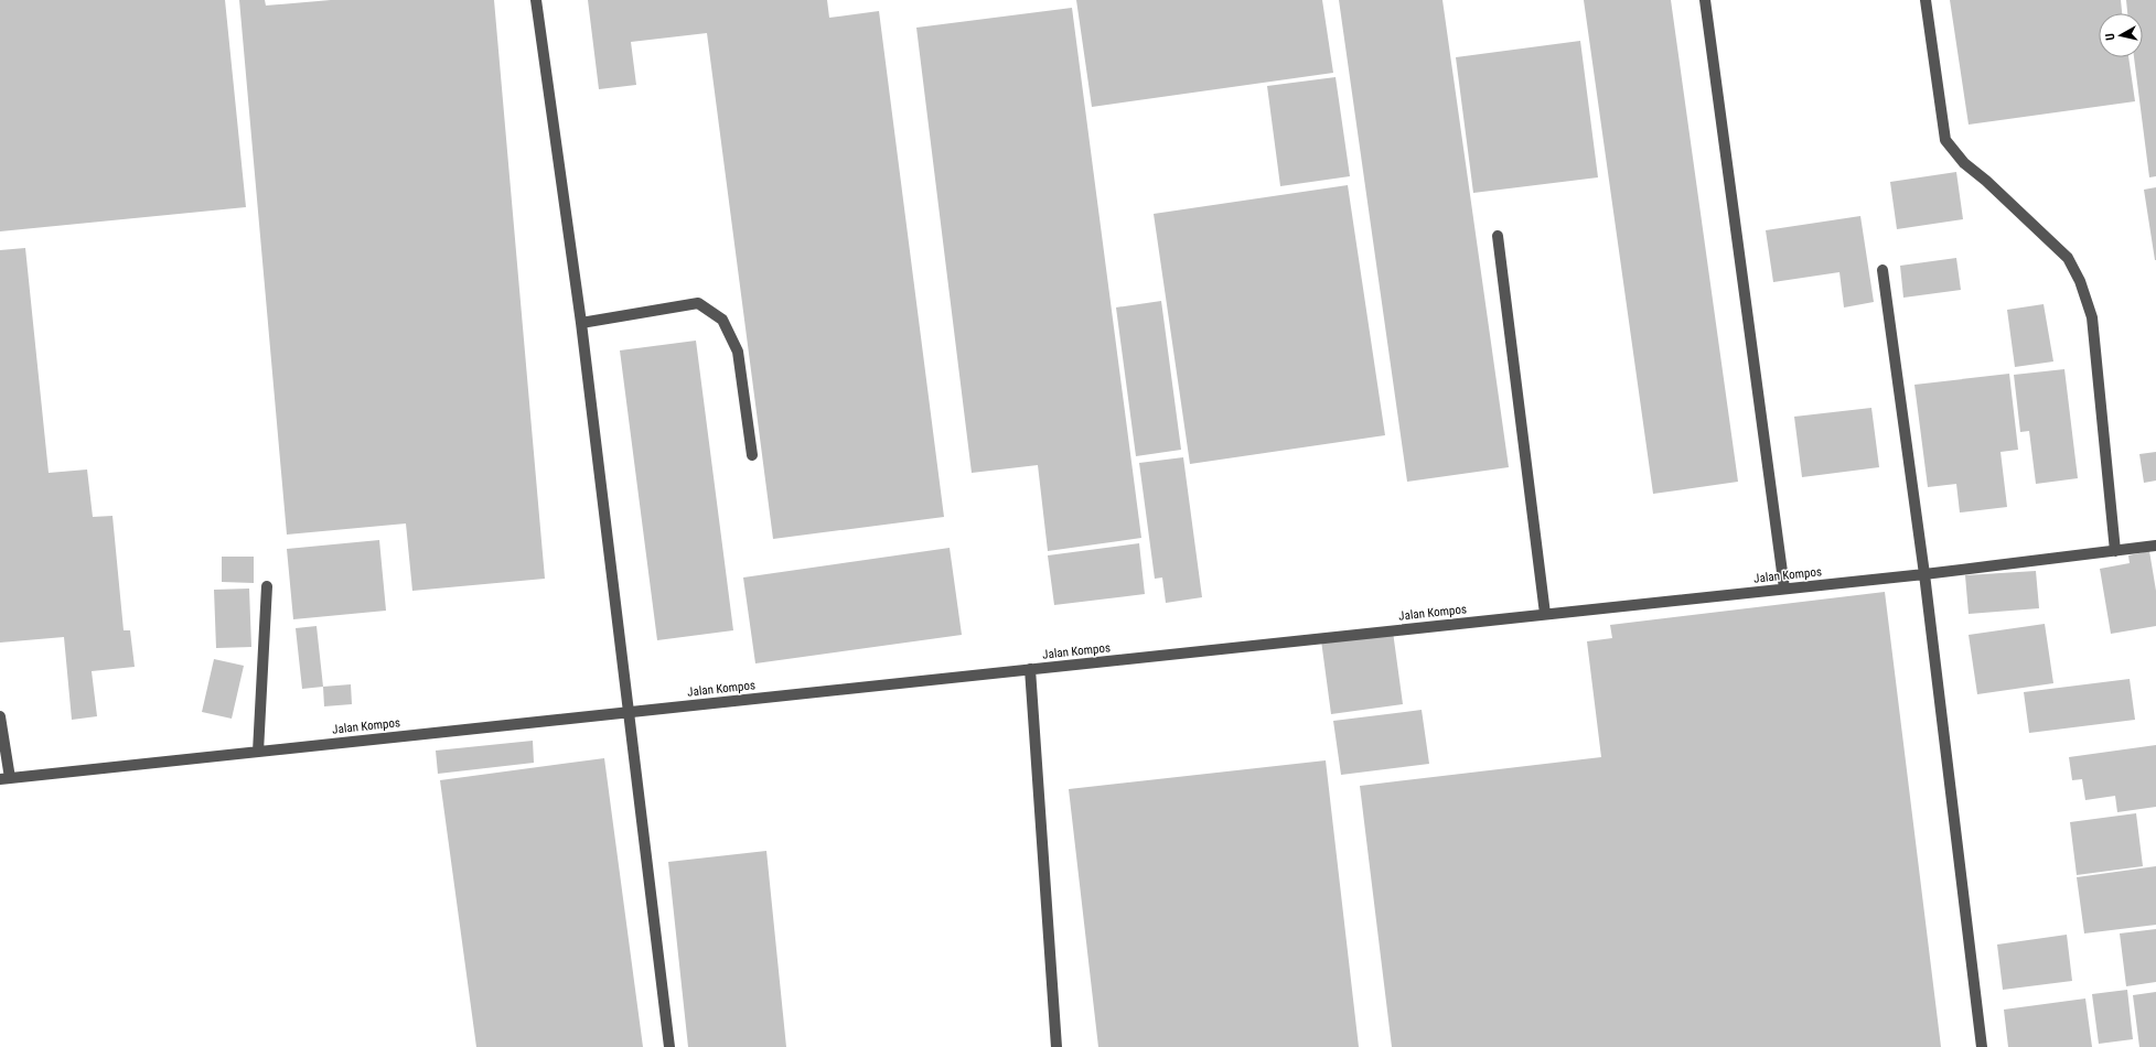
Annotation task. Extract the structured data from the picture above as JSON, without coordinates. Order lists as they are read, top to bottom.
{
  "streets": {
    "street": ["Jalan Kompos"]
  },
  "north": "left"
}
